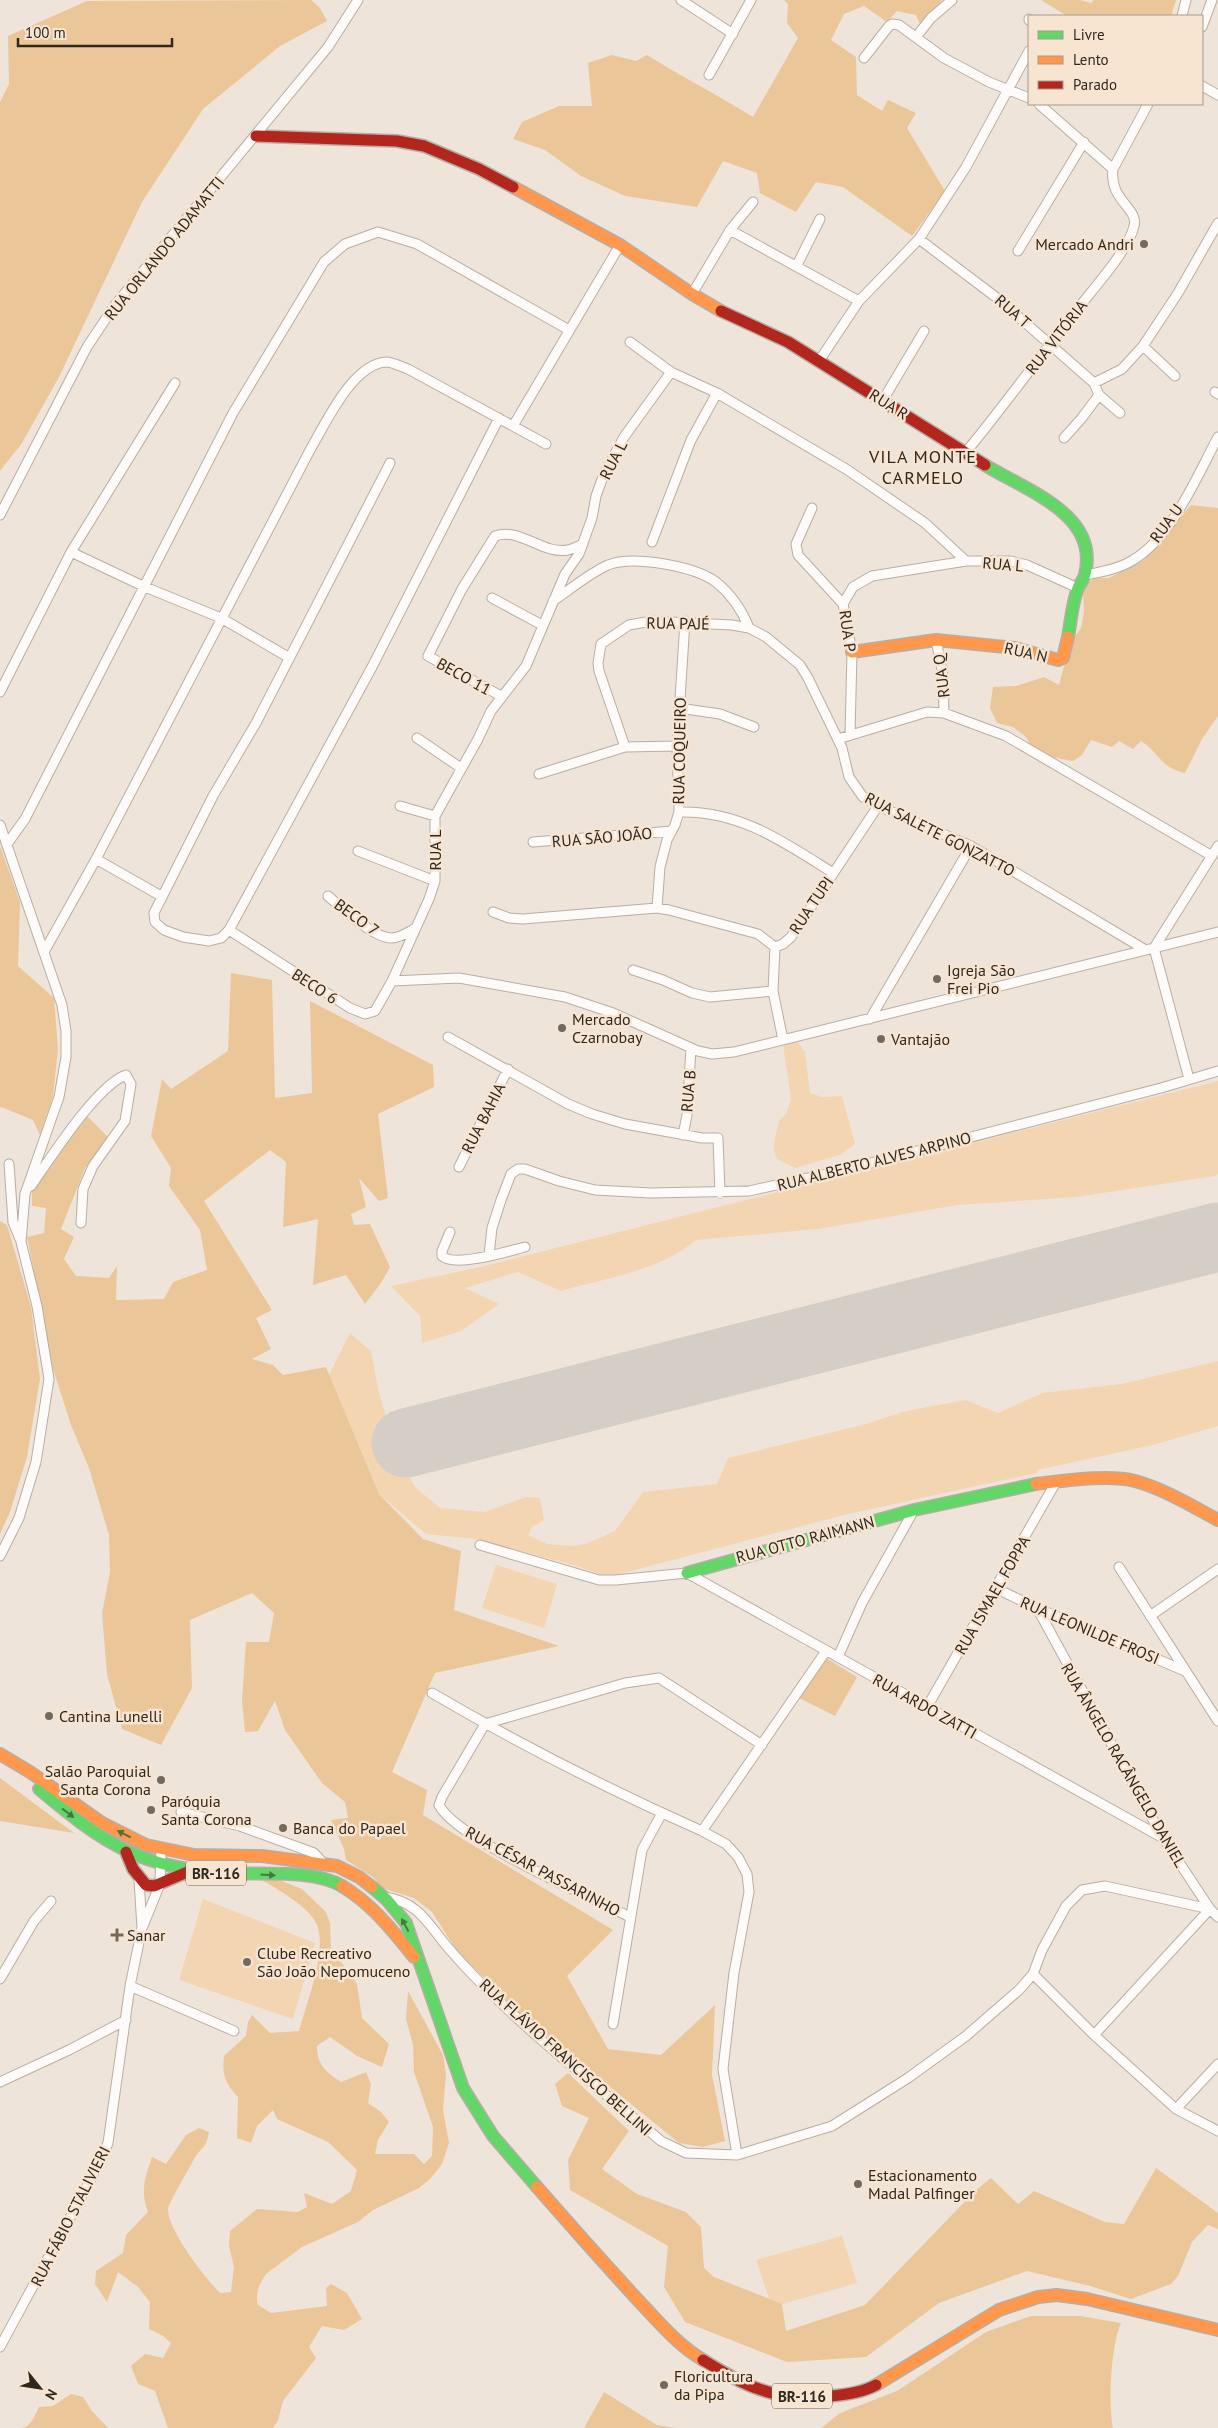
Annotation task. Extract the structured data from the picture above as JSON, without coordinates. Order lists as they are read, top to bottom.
{
  "streets": {
    "main road": [
      "RUA R",
      "RUA N",
      "RUA OTTO RAIMANN",
      "BR-116"
    ],
    "street": [
      "RUA ORLANDO ADAMATTI",
      "RUA T",
      "RUA VITÓRIA",
      "RUA L",
      "RUA U",
      "RUA PAJÉ",
      "RUA P",
      "BECO 11",
      "RUA Q",
      "RUA COQUEIRO",
      "RUA SALETE GONZATTO",
      "RUA SÃO JOÃO",
      "RUA TUPI",
      "BECO 7",
      "BECO 6",
      "RUA B",
      "RUA BAHIA",
      "RUA ALBERTO ALVES ARPINO",
      "RUA ISMAEL FOPPA",
      "RUA LEONILDE FROSI",
      "RUA ARDO ZATTI",
      "RUA ÂNGELO RACÂNGELO DANIEL",
      "RUA CÉSAR PASSARINHO",
      "RUA FLÁVIO FRANCISCO BELLINI",
      "RUA FÁBIO STALIVIERI"
    ]
  },
  "crossings": [
    ["RUA ORLANDO ADAMATTI", "RUA R"],
    ["RUA T", "RUA VITÓRIA"],
    ["RUA VITÓRIA", "RUA R"],
    ["RUA R", "RUA N"],
    ["RUA L", "RUA P"],
    ["RUA L", "RUA N"],
    ["RUA L", "BECO 11"],
    ["RUA L", "BECO 7"],
    ["RUA L", "BECO 6"],
    ["RUA U", "RUA N"],
    ["RUA PAJÉ", "RUA COQUEIRO"],
    ["RUA PAJÉ", "RUA SALETE GONZATTO"],
    ["RUA P", "RUA N"],
    ["RUA N", "RUA Q"],
    ["RUA COQUEIRO", "RUA SÃO JOÃO"],
    ["RUA SALETE GONZATTO", "RUA TUPI"],
    ["RUA OTTO RAIMANN", "RUA ISMAEL FOPPA"],
    ["RUA OTTO RAIMANN", "RUA ARDO ZATTI"],
    ["RUA ISMAEL FOPPA", "RUA LEONILDE FROSI"],
    ["RUA ISMAEL FOPPA", "RUA ARDO ZATTI"],
    ["RUA LEONILDE FROSI", "RUA ÂNGELO RACÂNGELO DANIEL"],
    ["RUA ARDO ZATTI", "RUA ÂNGELO RACÂNGELO DANIEL"],
    ["BR-116", "RUA FLÁVIO FRANCISCO BELLINI"],
    ["BR-116", "RUA FÁBIO STALIVIERI"]
  ],
  "districts": ["VILA MONTE CARMELO"],
  "places": {
    "other": [
      "Mercado Andri",
      "Igreja São Frei Pio",
      "Mercado Czarnobay",
      "Vantajão",
      "Cantina Lunelli",
      "Salão Paroquial Santa Corona",
      "Paróquia Santa Corona",
      "Banca do Papael",
      "Clube Recreativo São João Nepomuceno",
      "Estacionamento Madal Palfinger",
      "Floricultura da Pipa"
    ],
    "health": ["Sanar"]
  },
  "legend": ["Livre", "Lento", "Parado"],
  "scale_bar": "100 m",
  "north": "bottom right"
}
